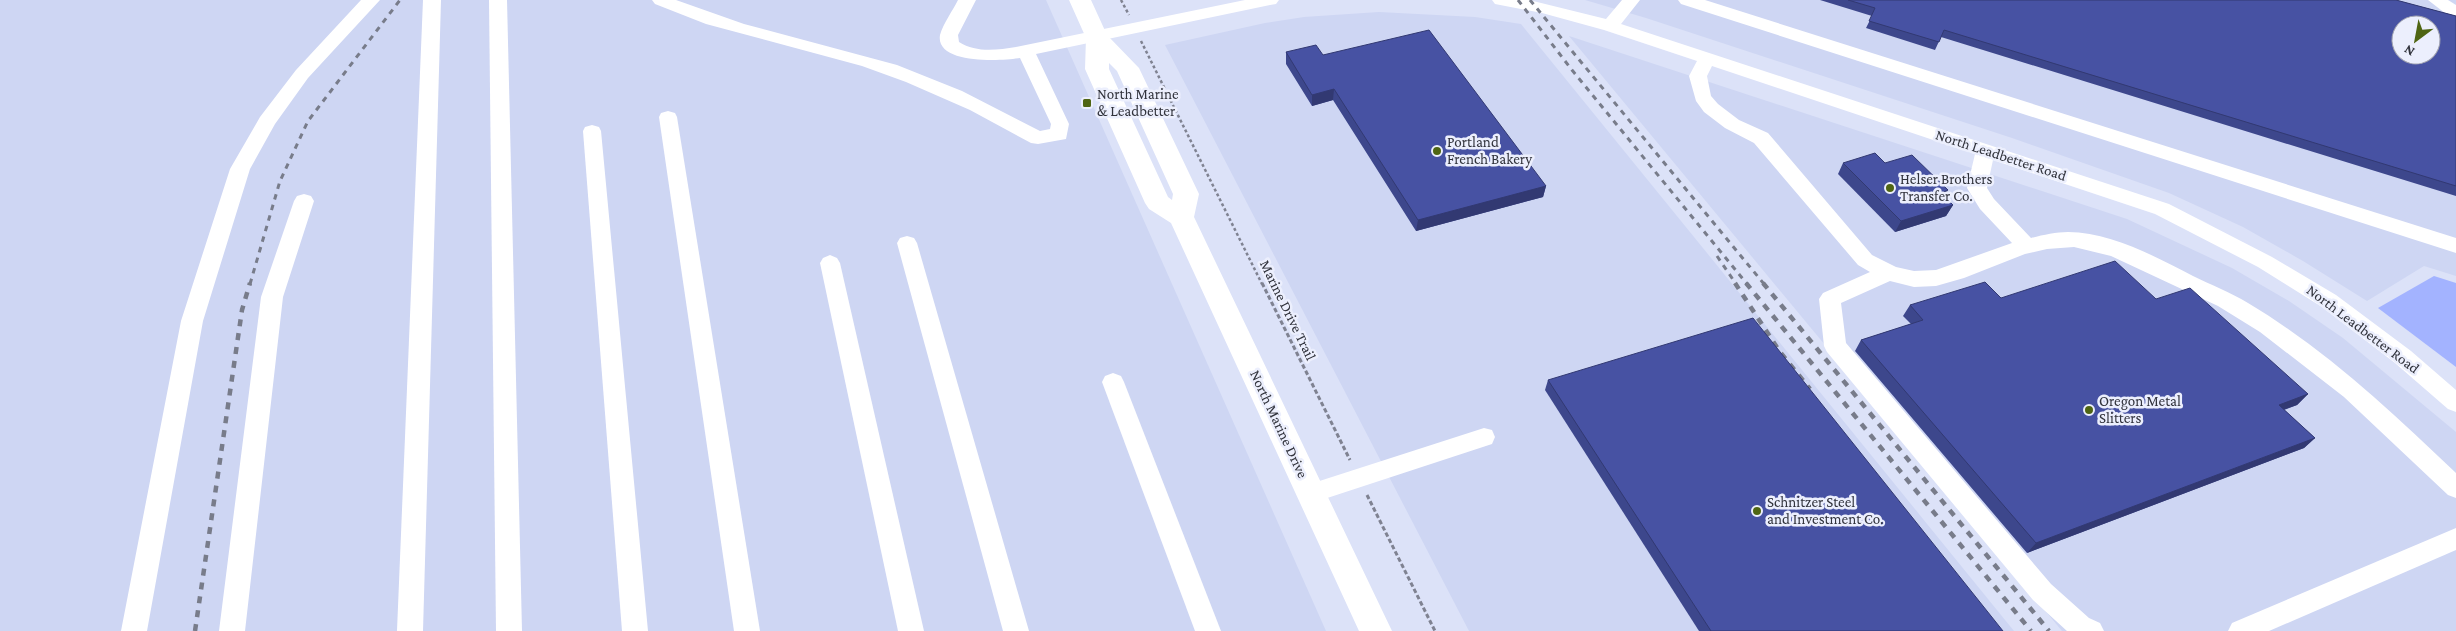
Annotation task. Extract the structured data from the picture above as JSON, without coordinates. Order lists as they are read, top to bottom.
{
  "streets": {
    "main road": ["North Marine Drive"],
    "street": ["North Leadbetter Road"],
    "path": ["Marine Drive Trail"]
  },
  "places": {
    "transit": ["North Marine & Leadbetter"],
    "other": [
      "Portland French Bakery",
      "Helser Brothers Transfer Co.",
      "Oregon Metal Slitters",
      "Schnitzer Steel and Investment Co."
    ]
  },
  "north": "bottom left"
}
